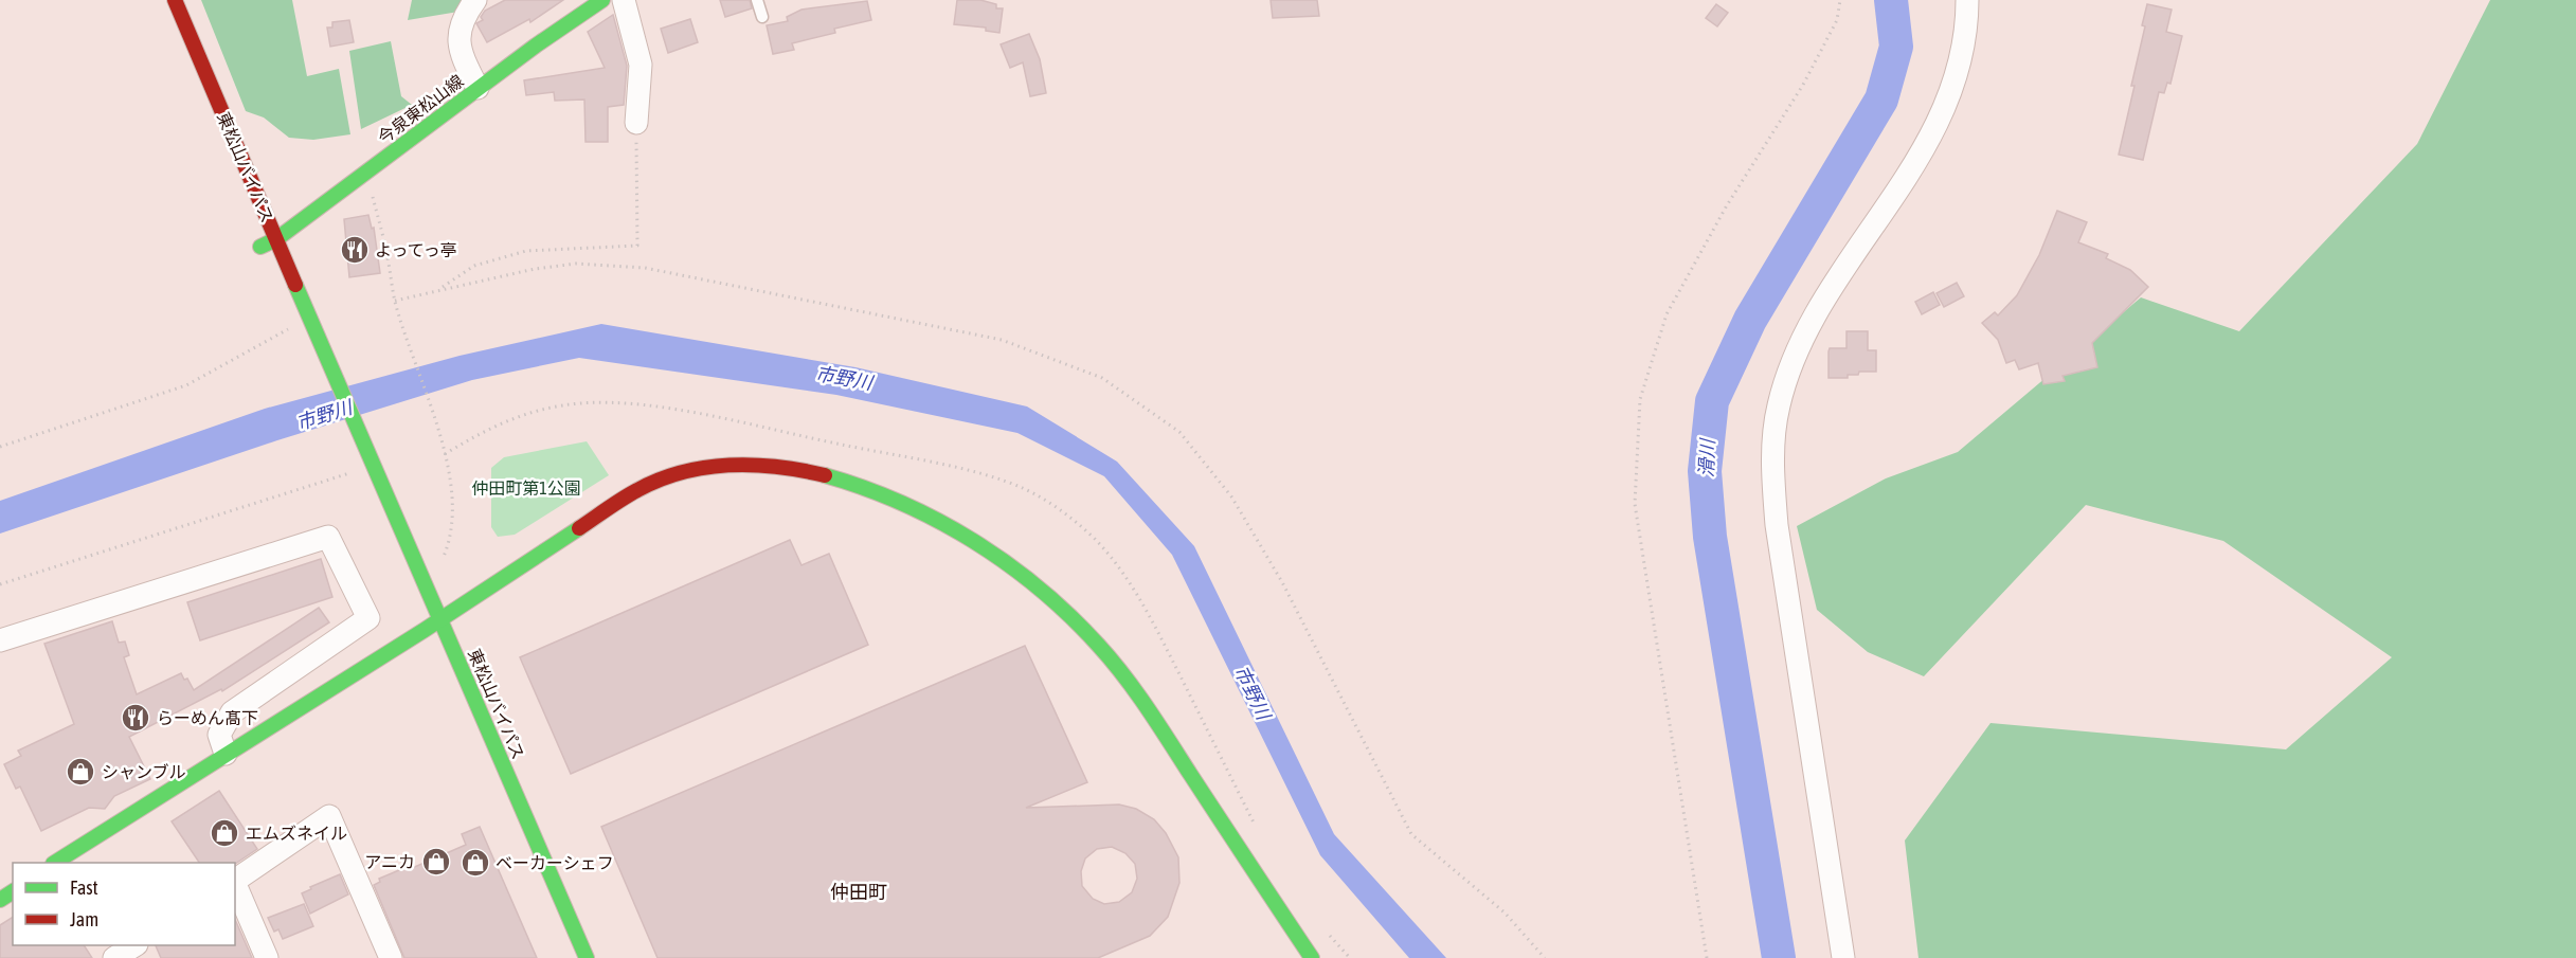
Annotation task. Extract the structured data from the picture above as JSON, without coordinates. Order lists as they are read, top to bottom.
{
  "streets": {
    "main road": ["今泉東松山線", "東松山バイパス"]
  },
  "crossings": [
    ["今泉東松山線", "東松山バイパス"]
  ],
  "districts": ["仲田町"],
  "water": ["市野川", "滑川"],
  "parks": ["仲田町第1公園"],
  "places": {
    "restaurant": ["よってっ亭", "らーめん髙下"],
    "shop": [
      "シャンブル",
      "エムズネイル",
      "アニカ",
      "ベーカーシェフ"
    ]
  },
  "legend": ["Fast", "Jam"]
}
